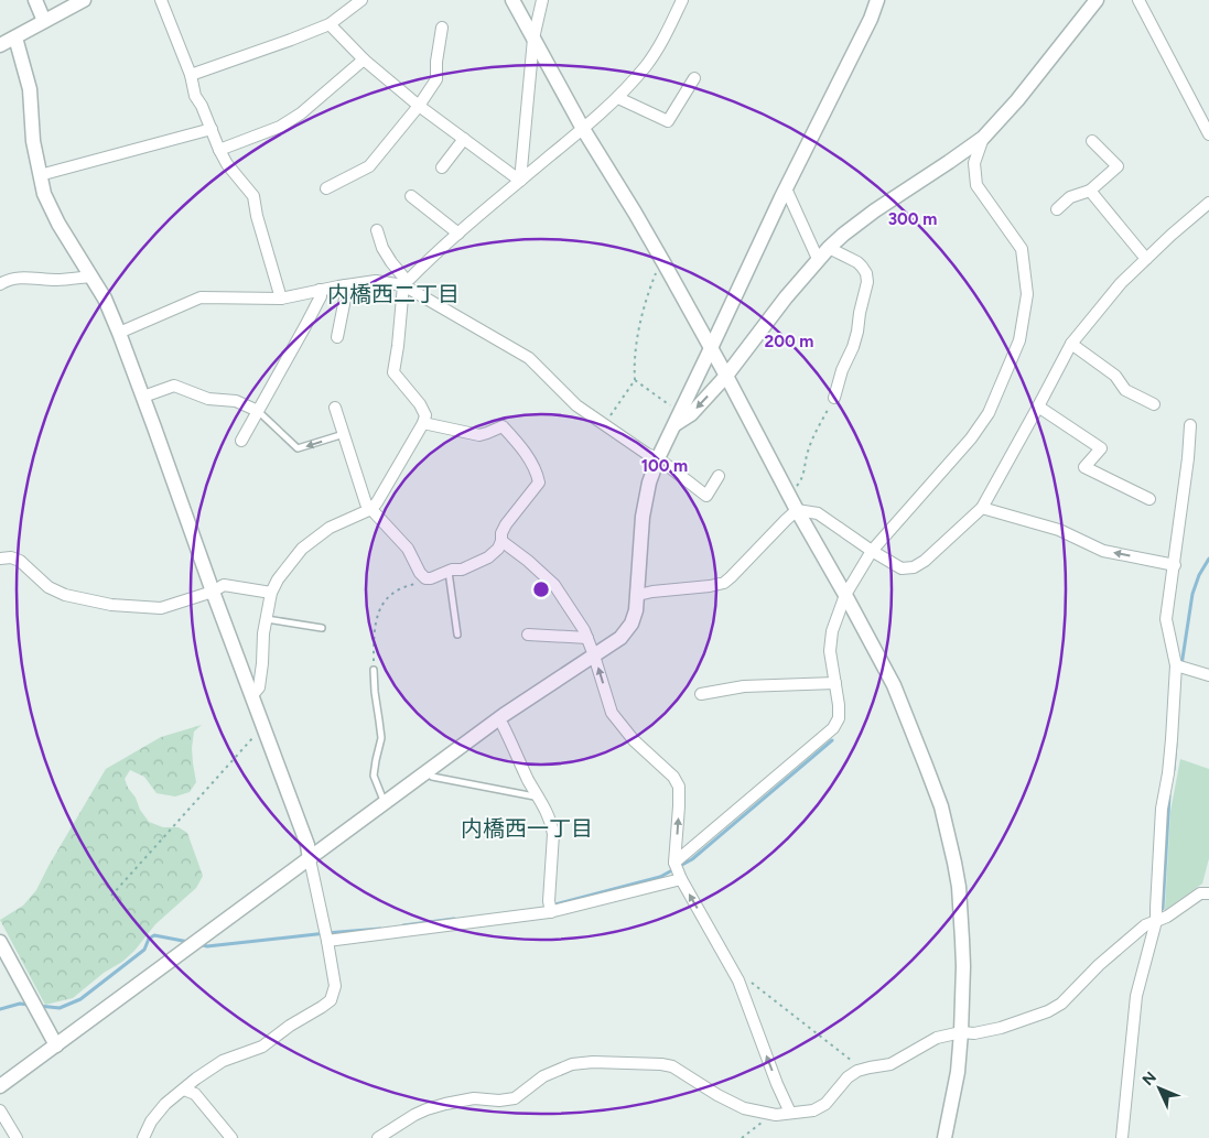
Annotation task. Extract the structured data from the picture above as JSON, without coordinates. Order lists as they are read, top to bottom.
{
  "districts": ["内橋西二丁目", "内橋西一丁目"],
  "north": "top left",
  "rings": ["300 m", "200 m", "100 m"]
}
